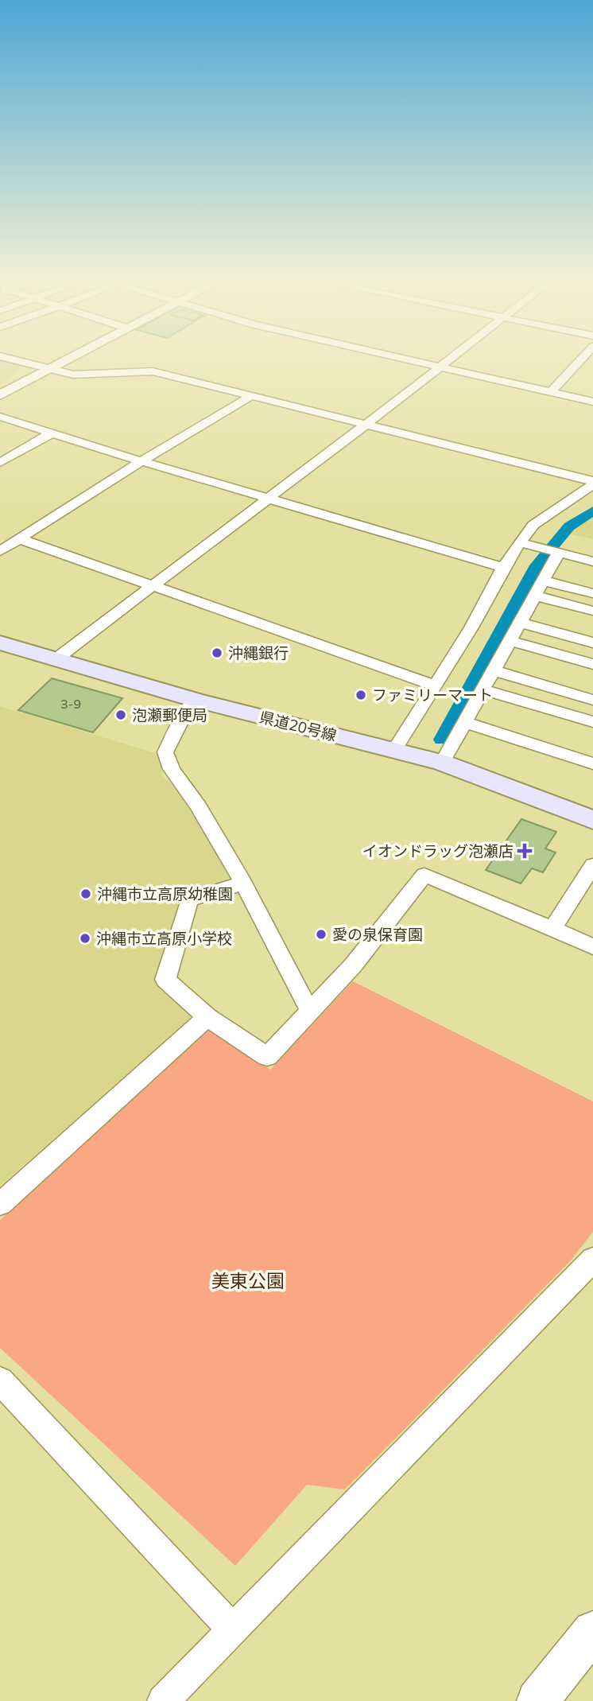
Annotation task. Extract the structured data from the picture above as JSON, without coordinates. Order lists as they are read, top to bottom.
{
  "streets": {
    "main road": ["県道20号線"]
  },
  "parks": ["美東公園"],
  "places": {
    "other": [
      "沖縄銀行",
      "ファミリーマート",
      "泡瀬郵便局",
      "沖縄市立高原幼稚園",
      "愛の泉保育園",
      "沖縄市立高原小学校"
    ],
    "health": ["イオンドラッグ泡瀬店"]
  },
  "house_numbers": ["3-9"]
}
